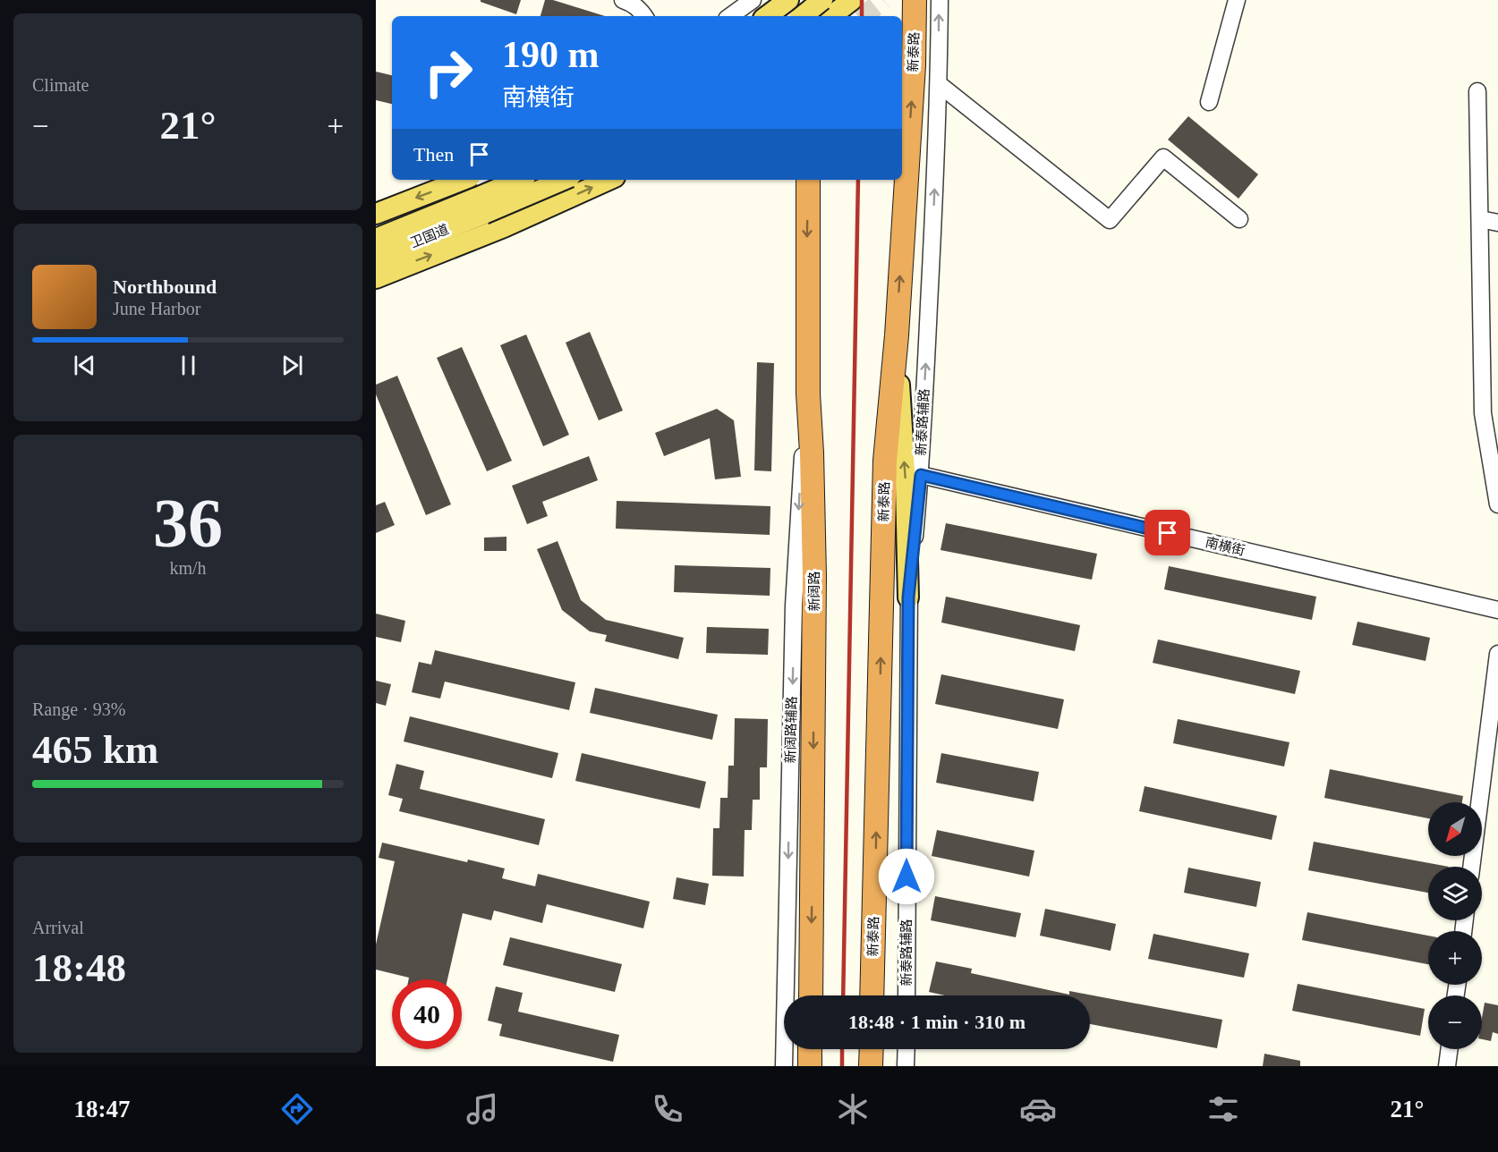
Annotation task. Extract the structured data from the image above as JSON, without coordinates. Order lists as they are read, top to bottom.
{
  "streets": {
    "highway": ["新泰路", "新阔路"],
    "main road": ["卫国道"],
    "street": ["新泰路辅路", "南横街", "新阔路辅路"]
  },
  "crossings": [
    ["新泰路辅路", "南横街"],
    ["新阔路", "新阔路辅路"]
  ],
  "one_way": [
    "新泰路",
    "新泰路辅路",
    "新阔路",
    "新阔路辅路"
  ],
  "north": "bottom left",
  "page": {
    "tile": [
      "Climate",
      ["36", "km/h"],
      ["Range · 93%", "465 km"],
      ["Arrival", "18:48"]
    ],
    "turn": ["190 m", "南横街"],
    "heat": ["−", "21°", "+"],
    "then": "Then",
    "song": ["Northbound", "June Harbor"],
    "map_buttons": ["+", "−"],
    "limit": "40",
    "trip": "18:48 · 1 min · 310 m",
    "tabs": ["18:47", "21°"]
  }
}
